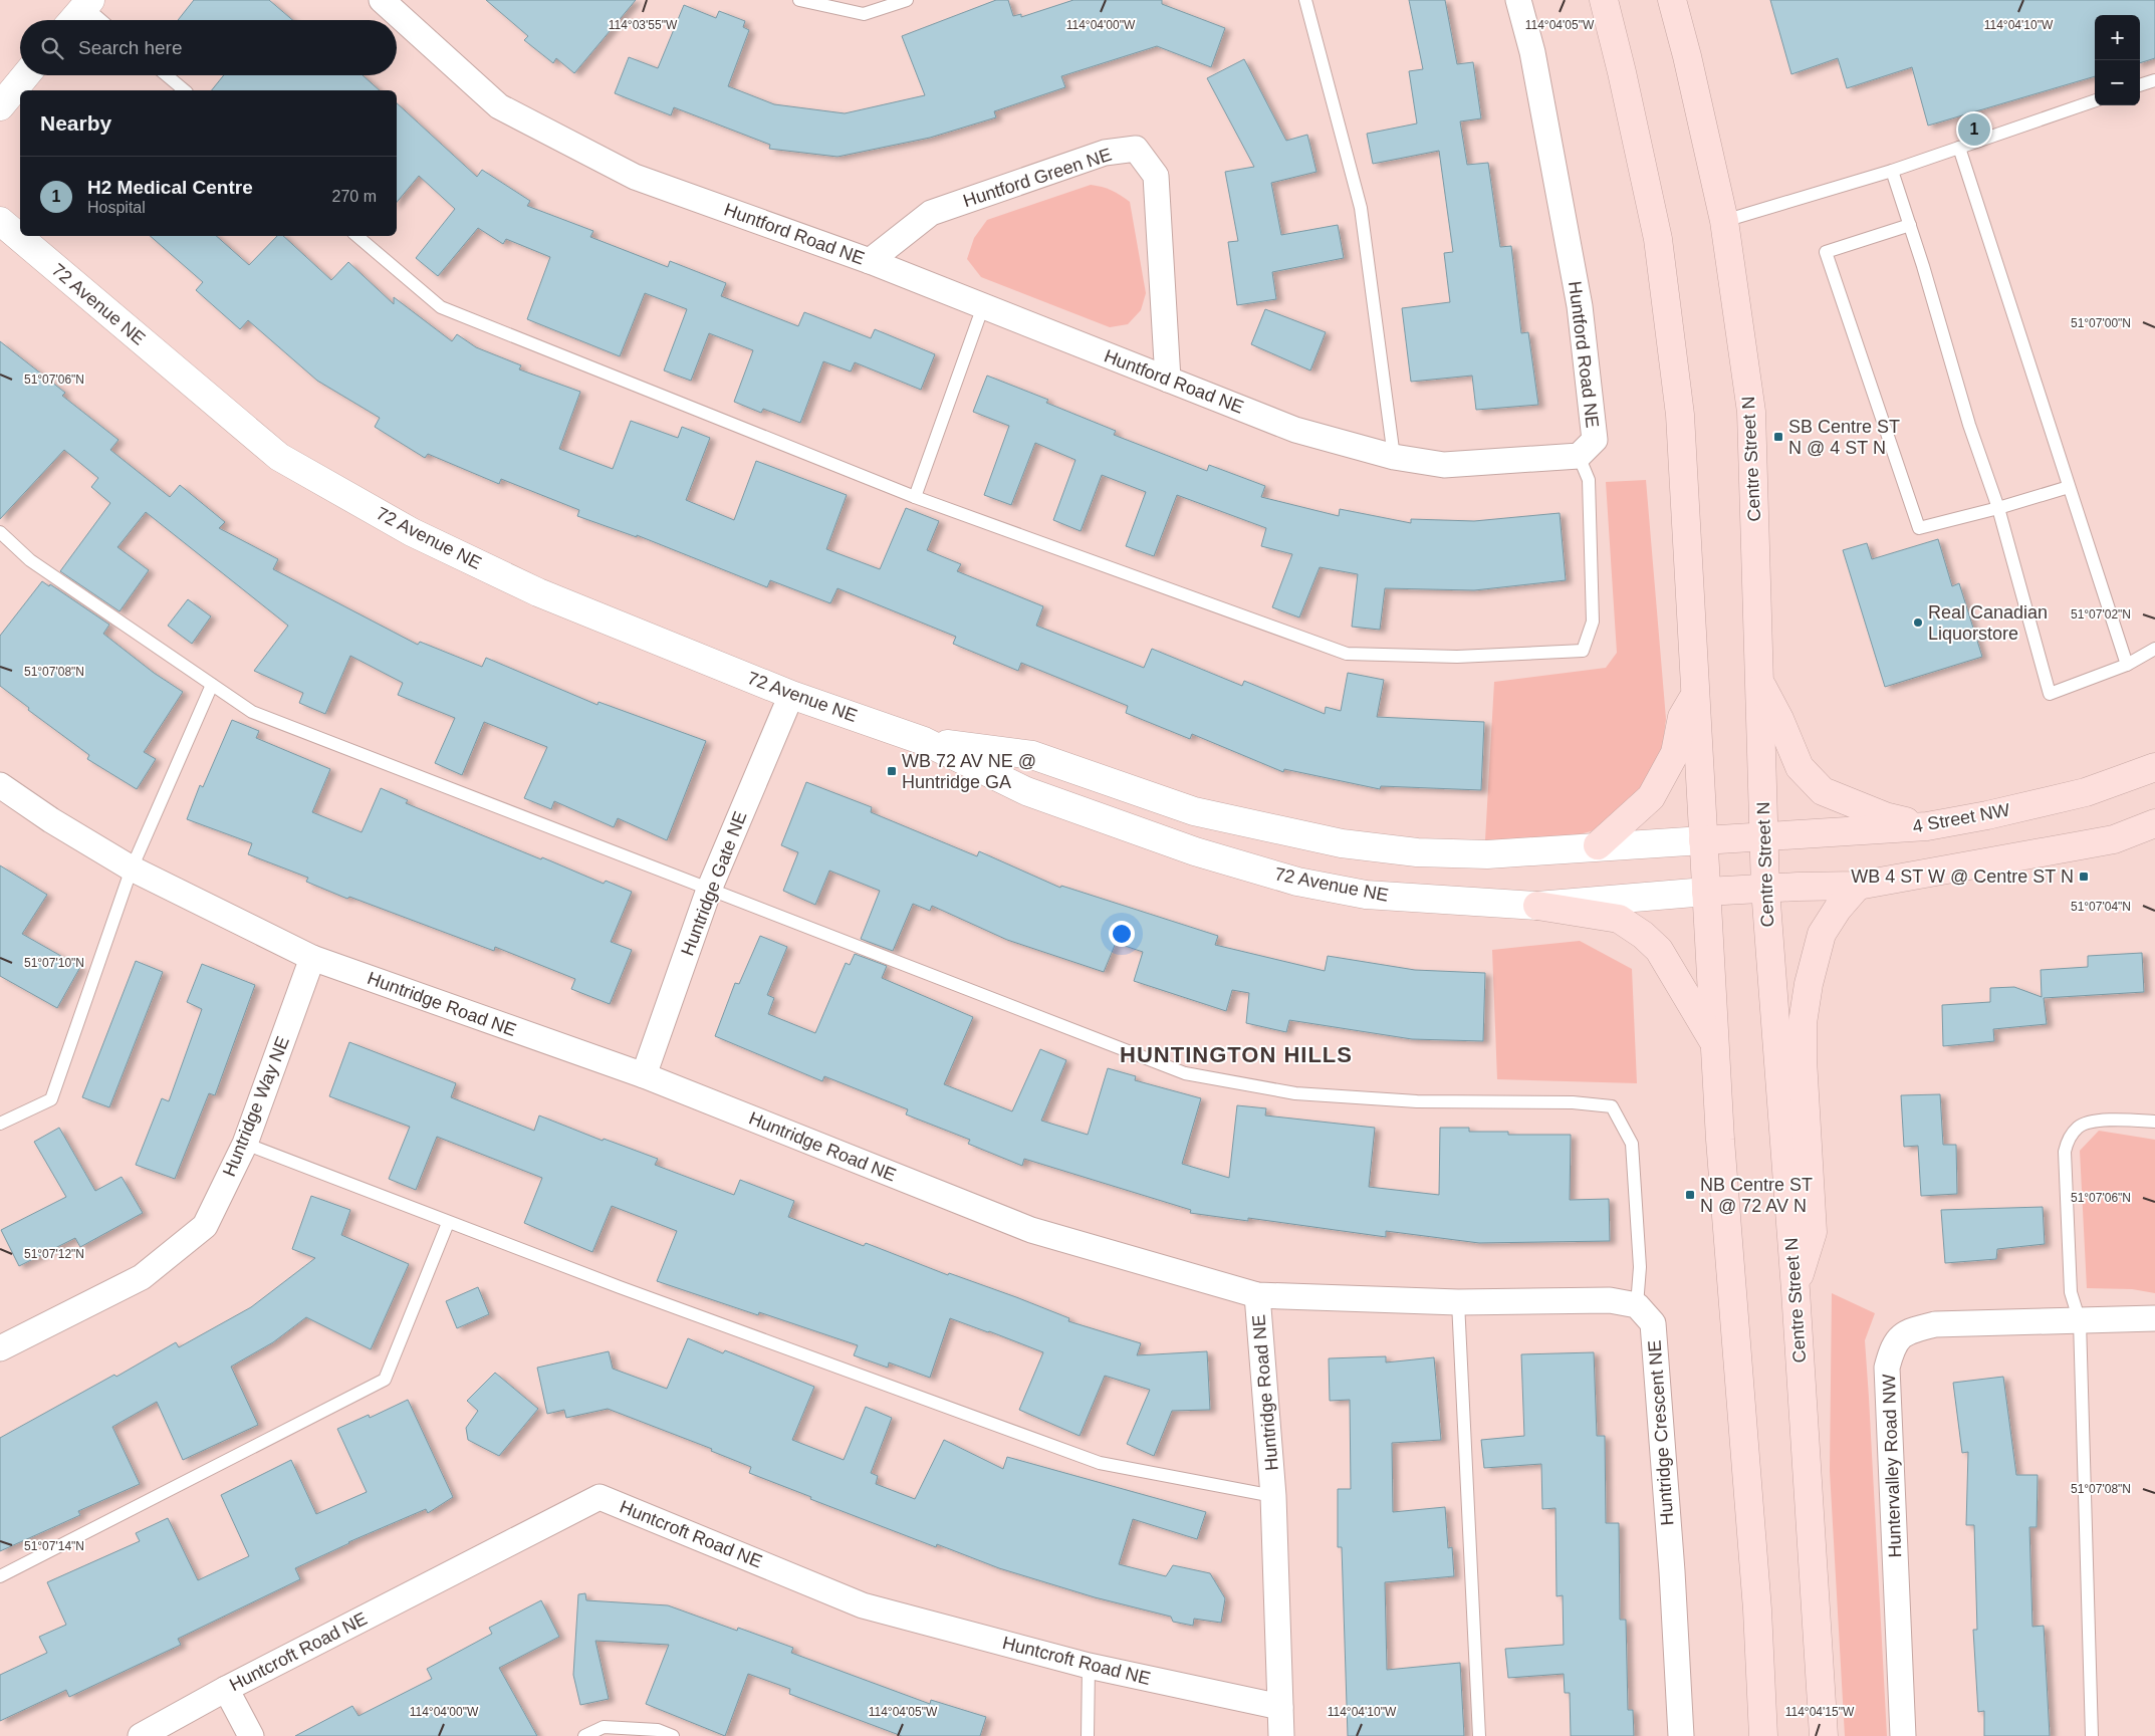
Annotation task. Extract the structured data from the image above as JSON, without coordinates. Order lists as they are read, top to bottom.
{
  "streets": {
    "main road": ["72 Avenue NE", "Centre Street N", "4 Street NW"],
    "street": [
      "Huntford Green NE",
      "Huntford Road NE",
      "Huntridge Gate NE",
      "Huntridge Road NE",
      "Huntridge Way NE",
      "Huntridge Crescent NE",
      "Huntervalley Road NW",
      "Huntcroft Road NE"
    ]
  },
  "crossings": [
    ["Huntford Green NE", "Huntford Road NE"],
    ["72 Avenue NE", "Centre Street N"],
    ["72 Avenue NE", "4 Street NW"],
    ["72 Avenue NE", "Huntridge Gate NE"],
    ["Centre Street N", "4 Street NW"],
    ["Huntridge Gate NE", "Huntridge Road NE"],
    ["Huntridge Road NE", "Huntridge Way NE"],
    ["Huntridge Road NE", "Huntcroft Road NE"]
  ],
  "districts": ["HUNTINGTON HILLS"],
  "places": {
    "transit": [
      "SB Centre ST N @ 4 ST N",
      "WB 72 AV NE @ Huntridge GA",
      "WB 4 ST W @ Centre ST N",
      "NB Centre ST N @ 72 AV N"
    ],
    "other": ["Real Canadian Liquorstore"]
  },
  "page": {
    "map_buttons": ["+", "−"],
    "search": "Search here",
    "heading": "Nearby",
    "pins": "1",
    "list": [
      {
        "mark": "1",
        "name": "H2 Medical Centre",
        "note": "Hospital",
        "value": "270 m"
      }
    ]
  },
  "coordinates": [
    "114°04'00\"W",
    "114°04'05\"W",
    "114°04'10\"W",
    "114°03'55\"W",
    "51°07'00\"N",
    "51°07'06\"N",
    "51°07'02\"N",
    "51°07'08\"N",
    "51°07'04\"N",
    "51°07'10\"N",
    "51°07'12\"N",
    "51°07'14\"N",
    "114°04'15\"W"
  ]
}
